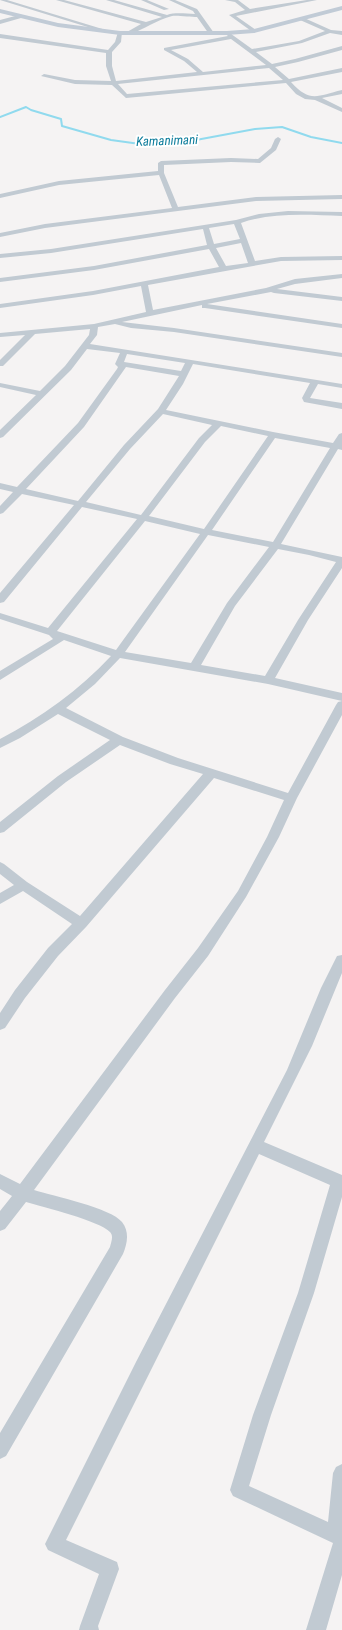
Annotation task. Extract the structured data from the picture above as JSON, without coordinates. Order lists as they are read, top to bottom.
{
  "water": ["Kamanimani"]
}
